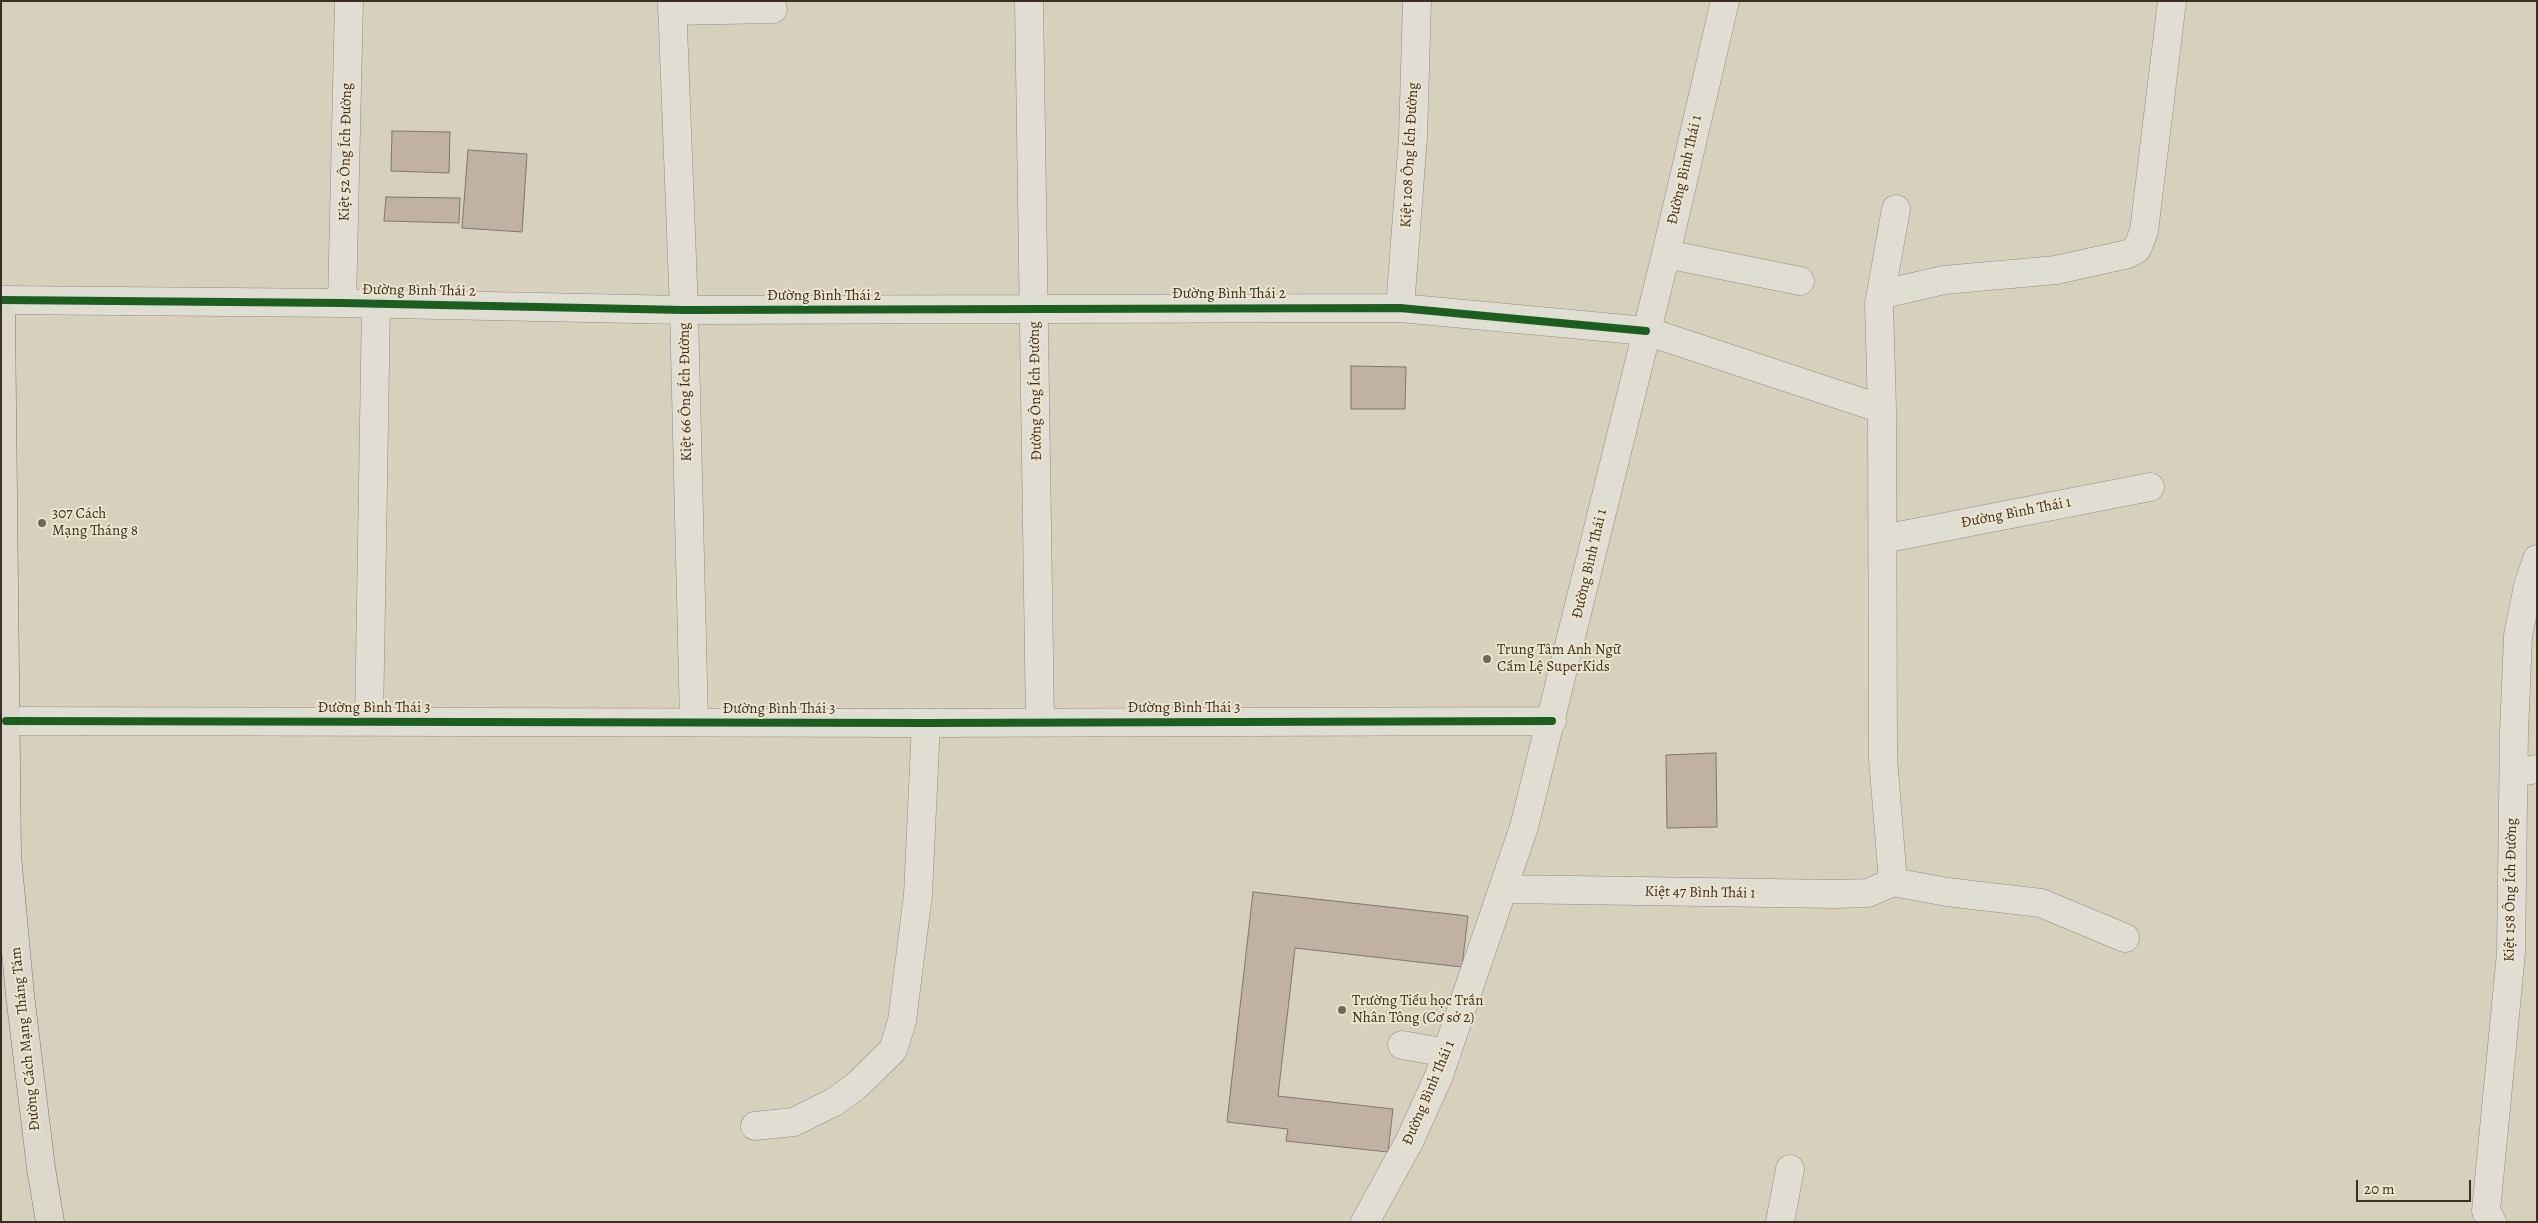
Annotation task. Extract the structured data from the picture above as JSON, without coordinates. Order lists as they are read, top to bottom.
{
  "streets": {
    "highway": ["Đường Cách Mạng Tháng Tám"],
    "street": [
      "Kiệt 52 Ông Ích Đường",
      "Kiệt 108 Ông Ích Đường",
      "Đường Bình Thái 1",
      "Đường Bình Thái 2",
      "Đường Ông Ích Đường",
      "Kiệt 66 Ông Ích Đường",
      "Đường Bình Thái 3",
      "Kiệt 158 Ông Ích Đường",
      "Kiệt 47 Bình Thái 1"
    ]
  },
  "crossings": [
    ["Kiệt 52 Ông Ích Đường", "Đường Bình Thái 2"],
    ["Kiệt 108 Ông Ích Đường", "Đường Bình Thái 2"],
    ["Đường Bình Thái 1", "Đường Bình Thái 2"],
    ["Đường Bình Thái 1", "Đường Bình Thái 3"],
    ["Đường Bình Thái 1", "Kiệt 47 Bình Thái 1"],
    ["Đường Bình Thái 2", "Đường Ông Ích Đường"],
    ["Đường Bình Thái 2", "Kiệt 66 Ông Ích Đường"],
    ["Đường Ông Ích Đường", "Đường Bình Thái 3"],
    ["Kiệt 66 Ông Ích Đường", "Đường Bình Thái 3"],
    ["Đường Bình Thái 3", "Đường Cách Mạng Tháng Tám"]
  ],
  "places": ["307 Cách Mạng Tháng 8", "Trung Tâm Anh Ngữ Cẩm Lệ SuperKids", "Trường Tiểu học Trần Nhân Tông (Cơ sở 2)"],
  "scale_bar": "20 m"
}
